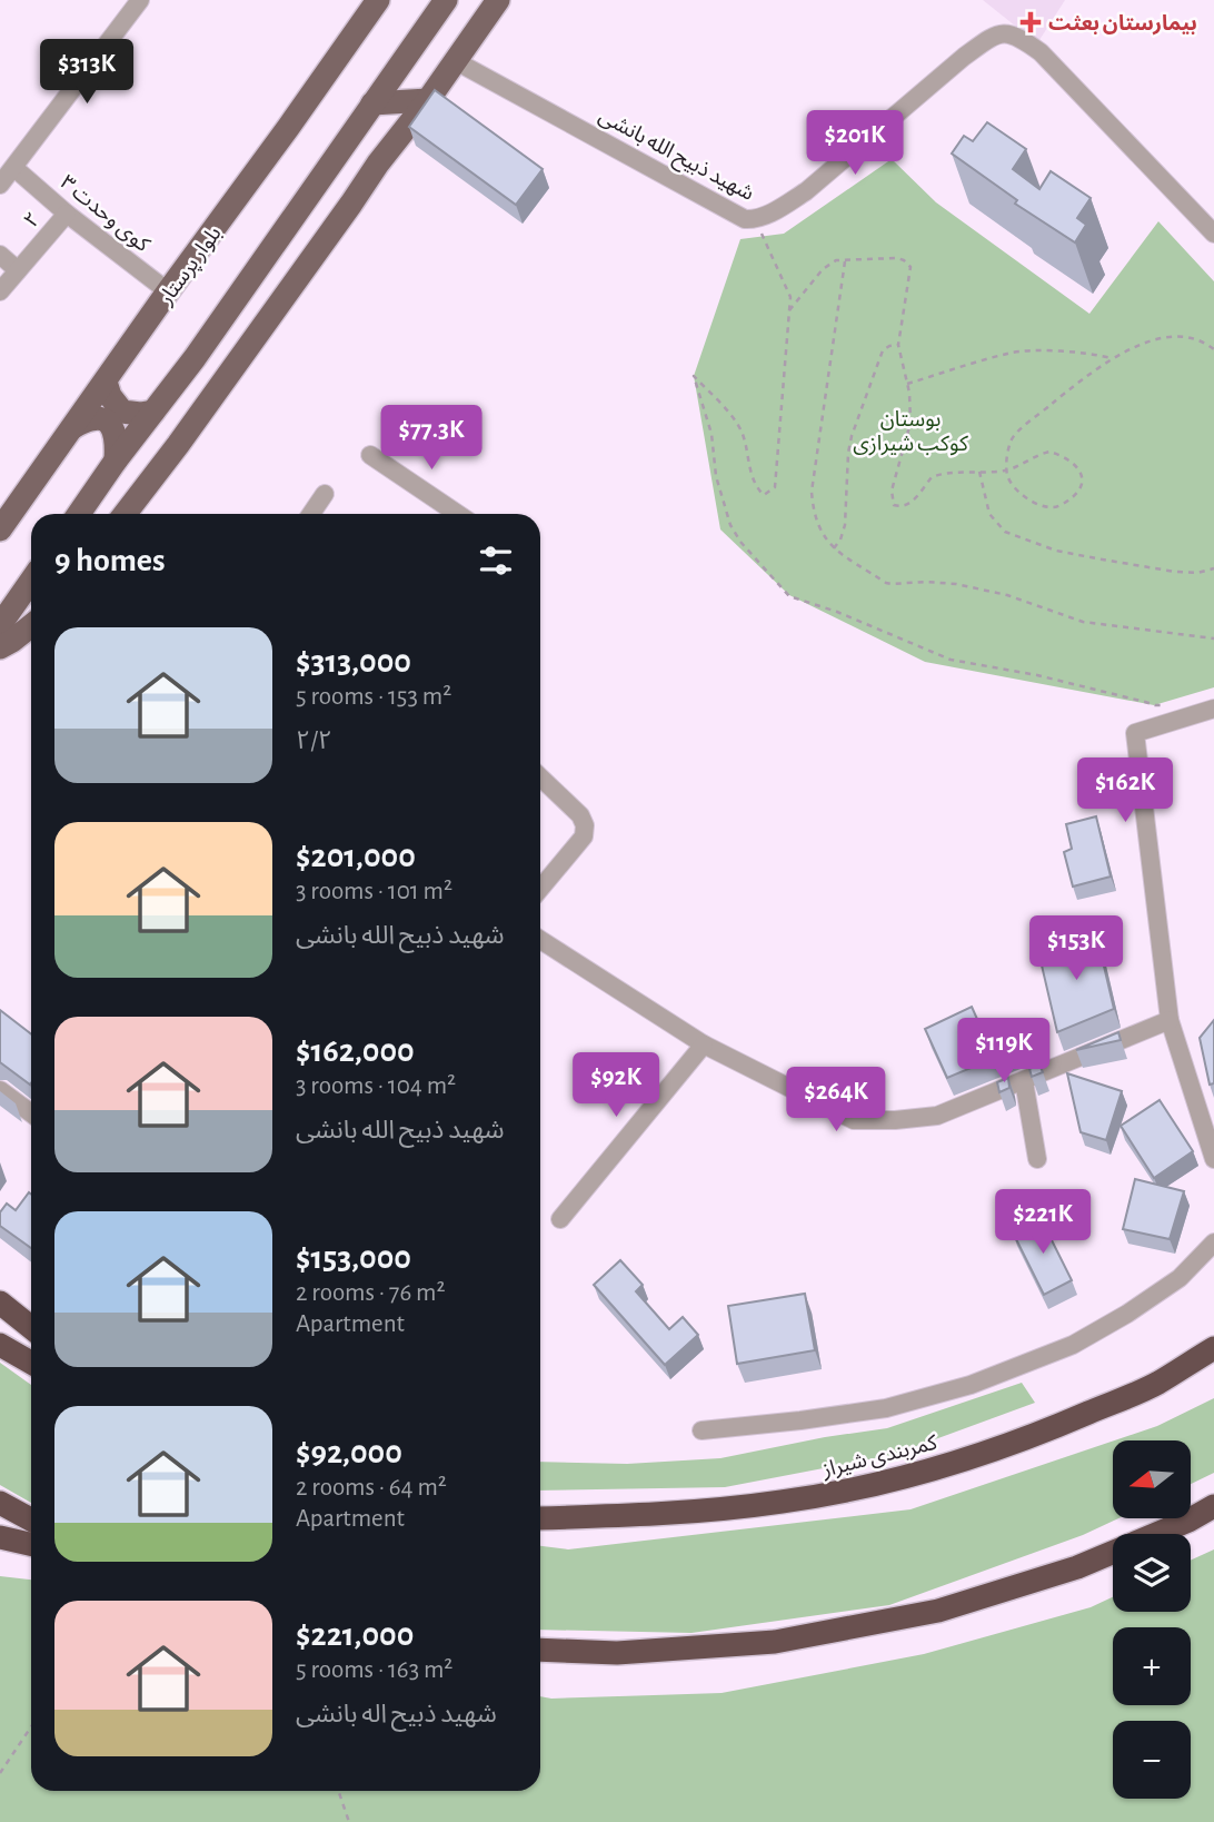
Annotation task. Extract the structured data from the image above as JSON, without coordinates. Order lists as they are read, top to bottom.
{
  "streets": {
    "highway": ["کمربندی شیراز"],
    "main road": ["بلوار پرستار"],
    "street": ["شهید ذبیح الله بانشی", "کوی وحدت ۳", "۲"]
  },
  "crossings": [
    ["کوی وحدت ۳", "۲"],
    ["کوی وحدت ۳", "بلوار پرستار"]
  ],
  "parks": ["بوستان کوکب شیرازی"],
  "places": {
    "health": ["بیمارستان بعثت"]
  },
  "north": "left",
  "page": {
    "price": [
      "$313K",
      "$201K",
      "$77.3K",
      "$162K",
      "$153K",
      "$119K",
      "$92K",
      "$264K",
      "$221K"
    ],
    "heading": "9 homes",
    "list": [
      {
        "name": "$313,000",
        "note": "5 rooms · 153 m² · ۲/۲"
      },
      {
        "name": "$201,000",
        "note": "3 rooms · 101 m² · شهید ذبیح الله بانشی"
      },
      {
        "name": "$162,000",
        "note": "3 rooms · 104 m² · شهید ذبیح الله بانشی"
      },
      {
        "name": "$153,000",
        "note": "2 rooms · 76 m² · Apartment"
      },
      {
        "name": "$92,000",
        "note": "2 rooms · 64 m² · Apartment"
      },
      {
        "name": "$221,000",
        "note": "5 rooms · 163 m² · شهید ذبیح اله بانشی"
      }
    ],
    "map_buttons": ["+", "−"]
  }
}
